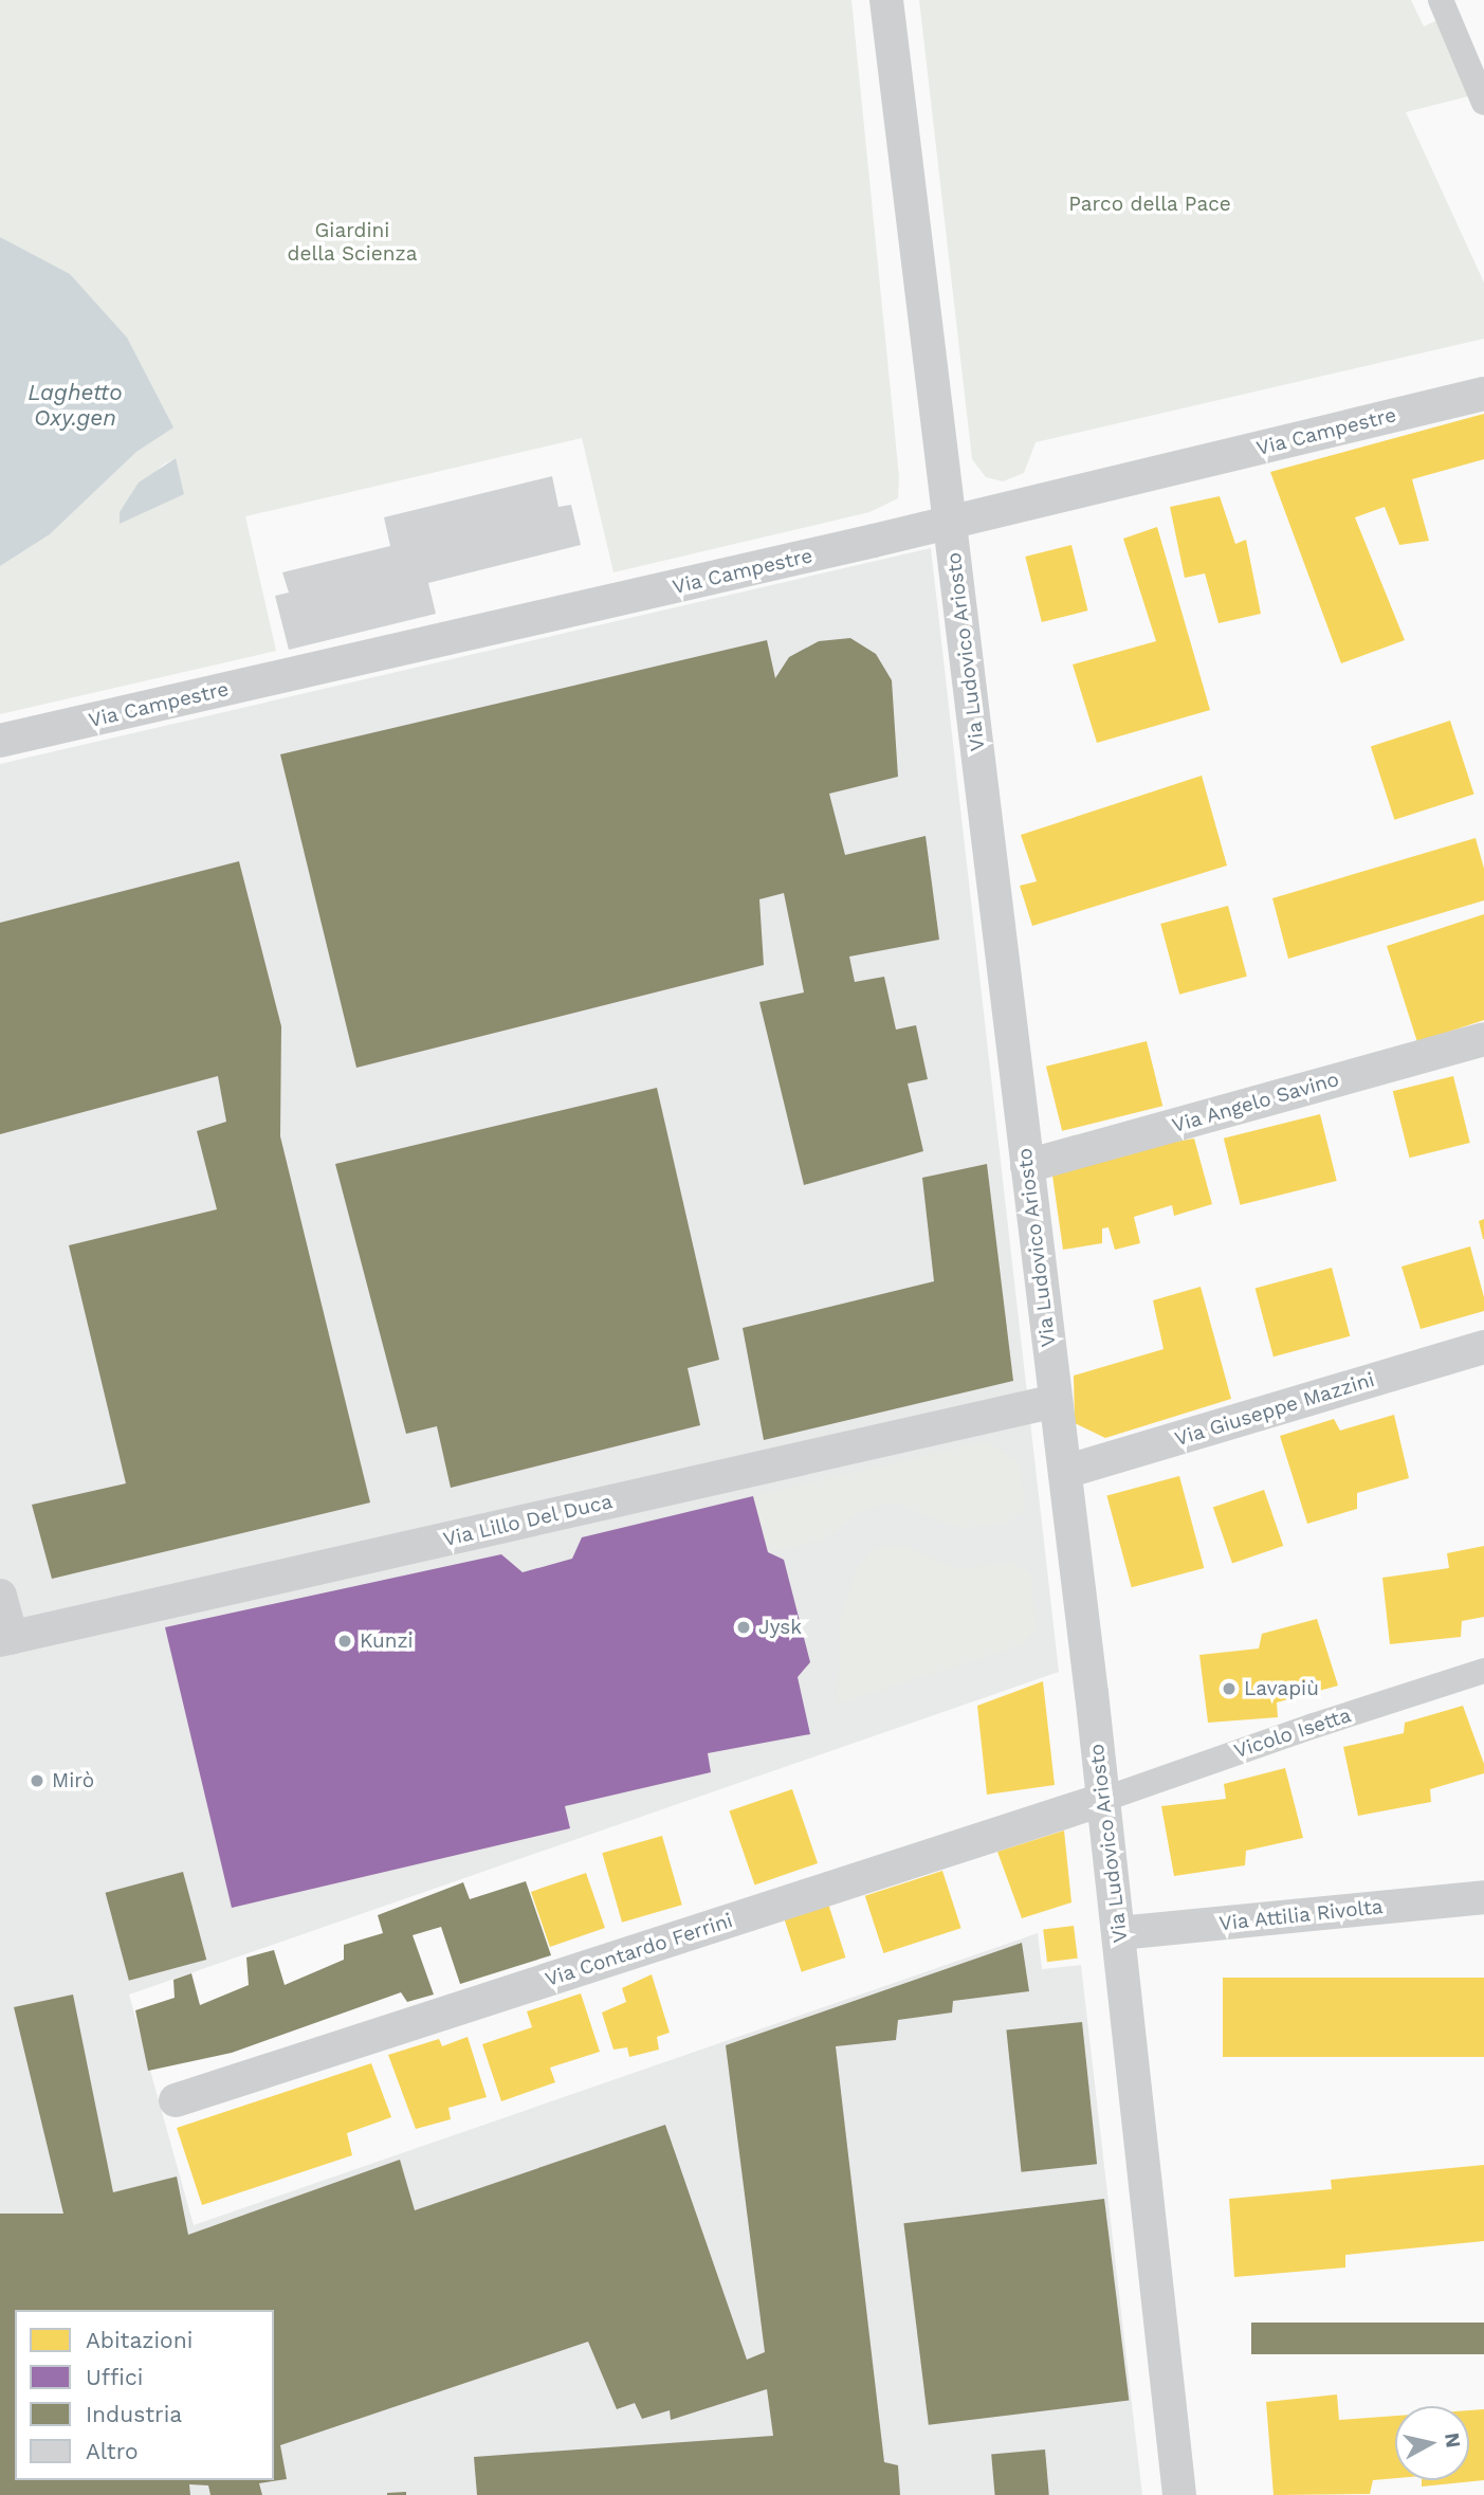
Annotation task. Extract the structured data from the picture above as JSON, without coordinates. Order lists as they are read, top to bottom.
{
  "streets": {
    "street": [
      "Via Campestre",
      "Via Ludovico Ariosto",
      "Via Angelo Savino",
      "Via Giuseppe Mazzini",
      "Via Lillo Del Duca",
      "Vicolo Isetta",
      "Via Attilia Rivolta",
      "Via Contardo Ferrini"
    ]
  },
  "crossings": [
    ["Via Campestre", "Via Ludovico Ariosto"],
    ["Via Ludovico Ariosto", "Via Angelo Savino"],
    ["Via Ludovico Ariosto", "Via Giuseppe Mazzini"],
    ["Via Ludovico Ariosto", "Via Lillo Del Duca"],
    ["Via Ludovico Ariosto", "Vicolo Isetta"],
    ["Via Ludovico Ariosto", "Via Attilia Rivolta"],
    ["Via Ludovico Ariosto", "Via Contardo Ferrini"],
    ["Vicolo Isetta", "Via Contardo Ferrini"]
  ],
  "water": ["Laghetto Oxy.gen"],
  "parks": ["Parco della Pace", "Giardini della Scienza"],
  "places": [
    "Jysk",
    "Kunzi",
    "Lavapiù",
    "Mirò"
  ],
  "legend": [
    "Abitazioni",
    "Uffici",
    "Industria",
    "Altro"
  ],
  "north": "right"
}
